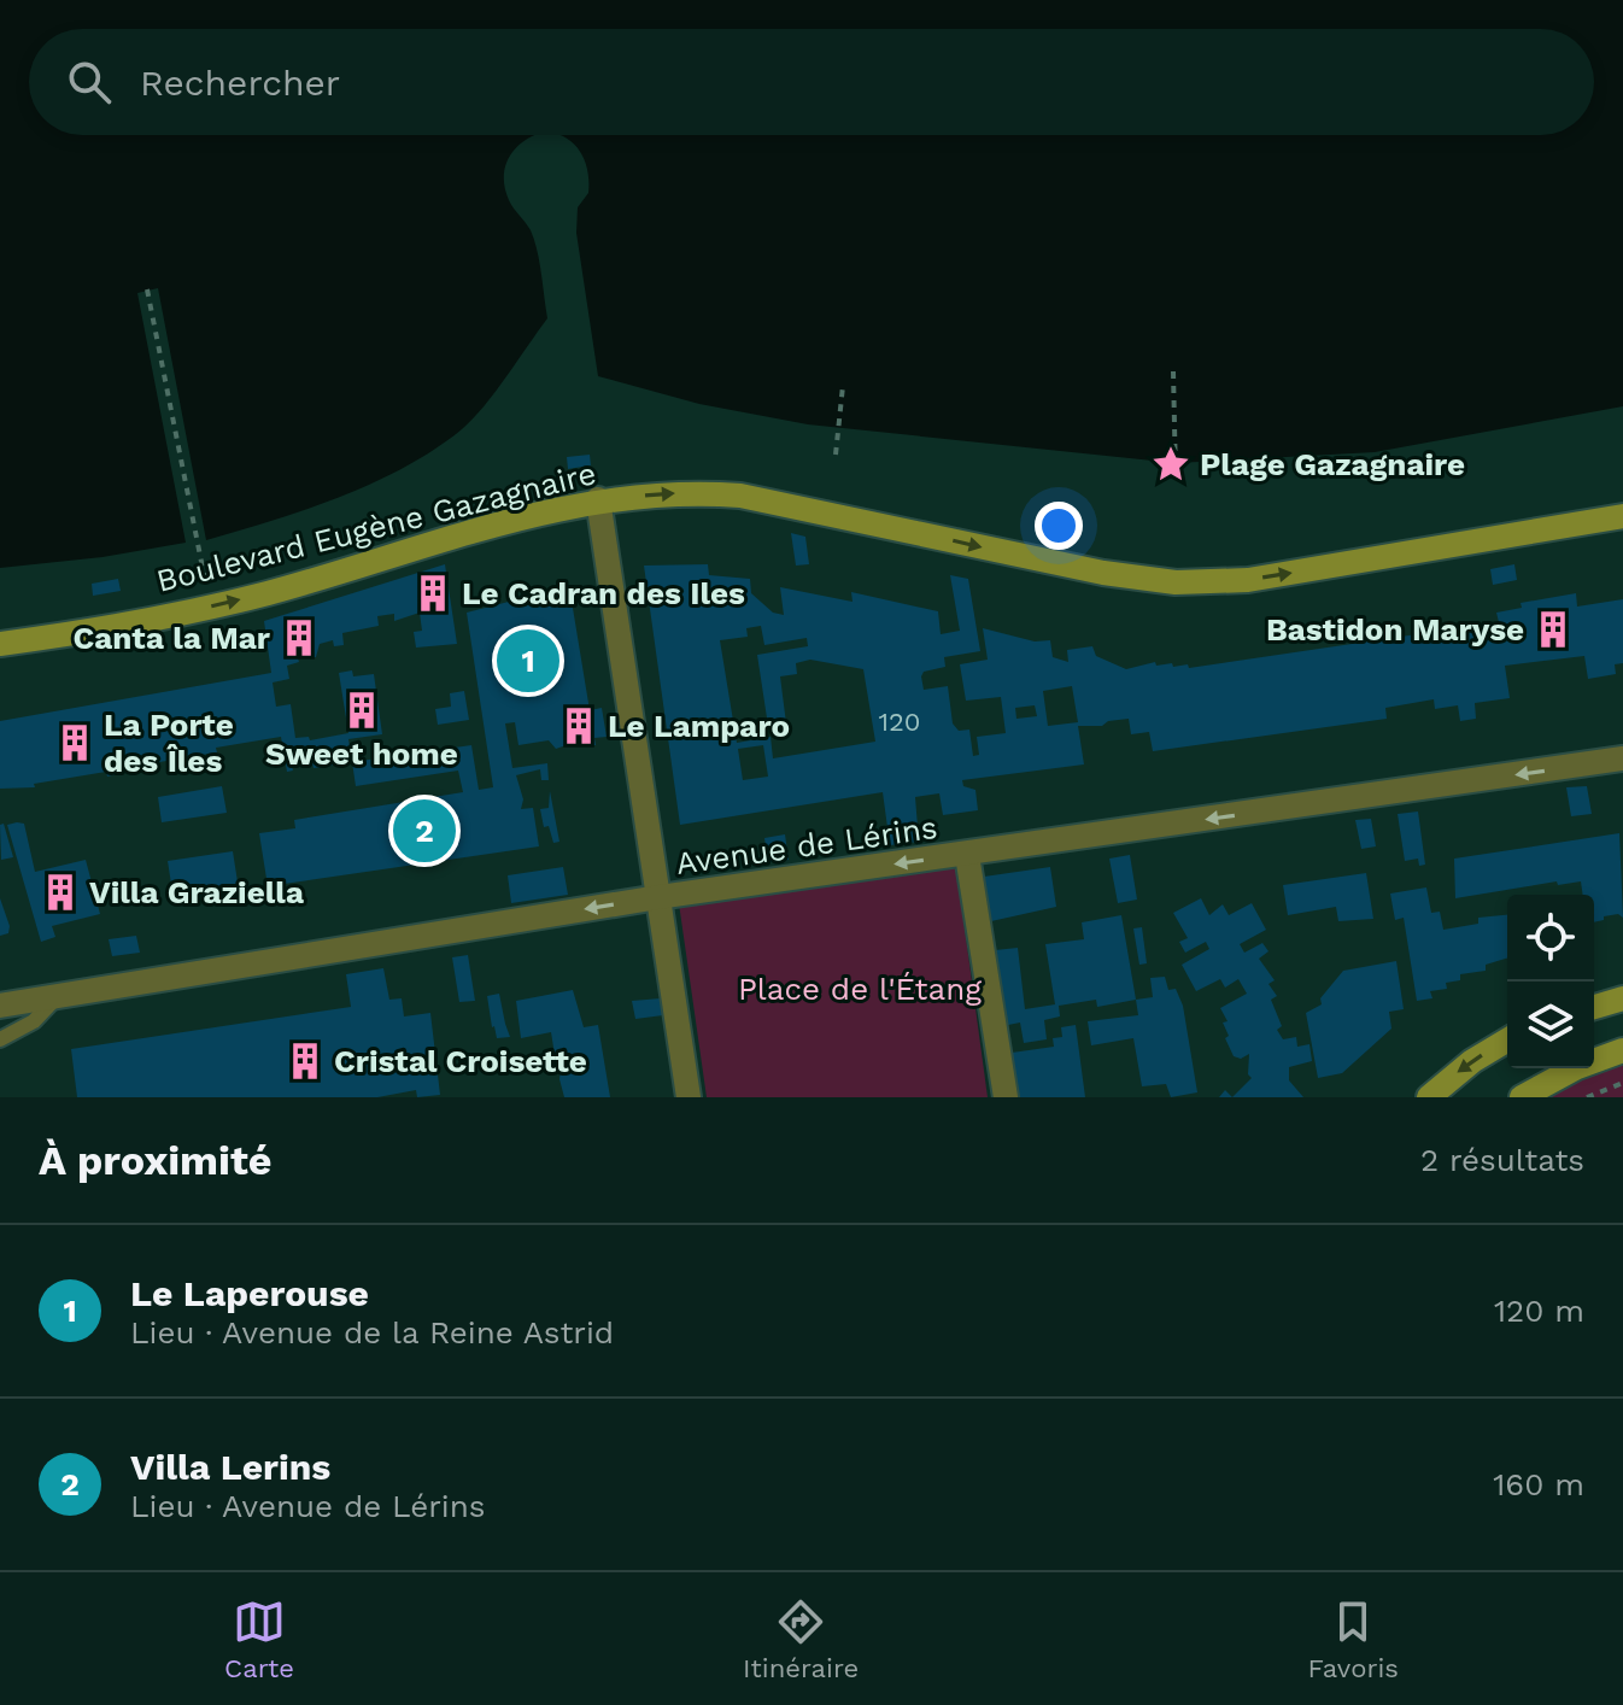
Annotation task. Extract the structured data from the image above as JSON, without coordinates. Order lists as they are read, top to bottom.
{
  "streets": {
    "street": ["Boulevard Eugène Gazagnaire", "Avenue de Lérins"]
  },
  "one_way": ["Boulevard Eugène Gazagnaire", "Avenue de Lérins"],
  "parks": ["Place de l'Étang"],
  "places": {
    "place": ["Plage Gazagnaire"],
    "building": [
      "Le Cadran des Iles",
      "Bastidon Maryse",
      "Canta la Mar",
      "Sweet home",
      "Le Lamparo",
      "La Porte des Îles",
      "Villa Graziella",
      "Cristal Croisette"
    ]
  },
  "house_numbers": ["120"],
  "page": {
    "search": "Rechercher",
    "pins": ["1", "2"],
    "heading": ["À proximité", "2 résultats"],
    "list": [
      {
        "mark": "1",
        "name": "Le Laperouse",
        "note": "Lieu · Avenue de la Reine Astrid",
        "value": "120 m"
      },
      {
        "mark": "2",
        "name": "Villa Lerins",
        "note": "Lieu · Avenue de Lérins",
        "value": "160 m"
      }
    ],
    "nav": ["Carte", "Itinéraire", "Favoris"]
  }
}
